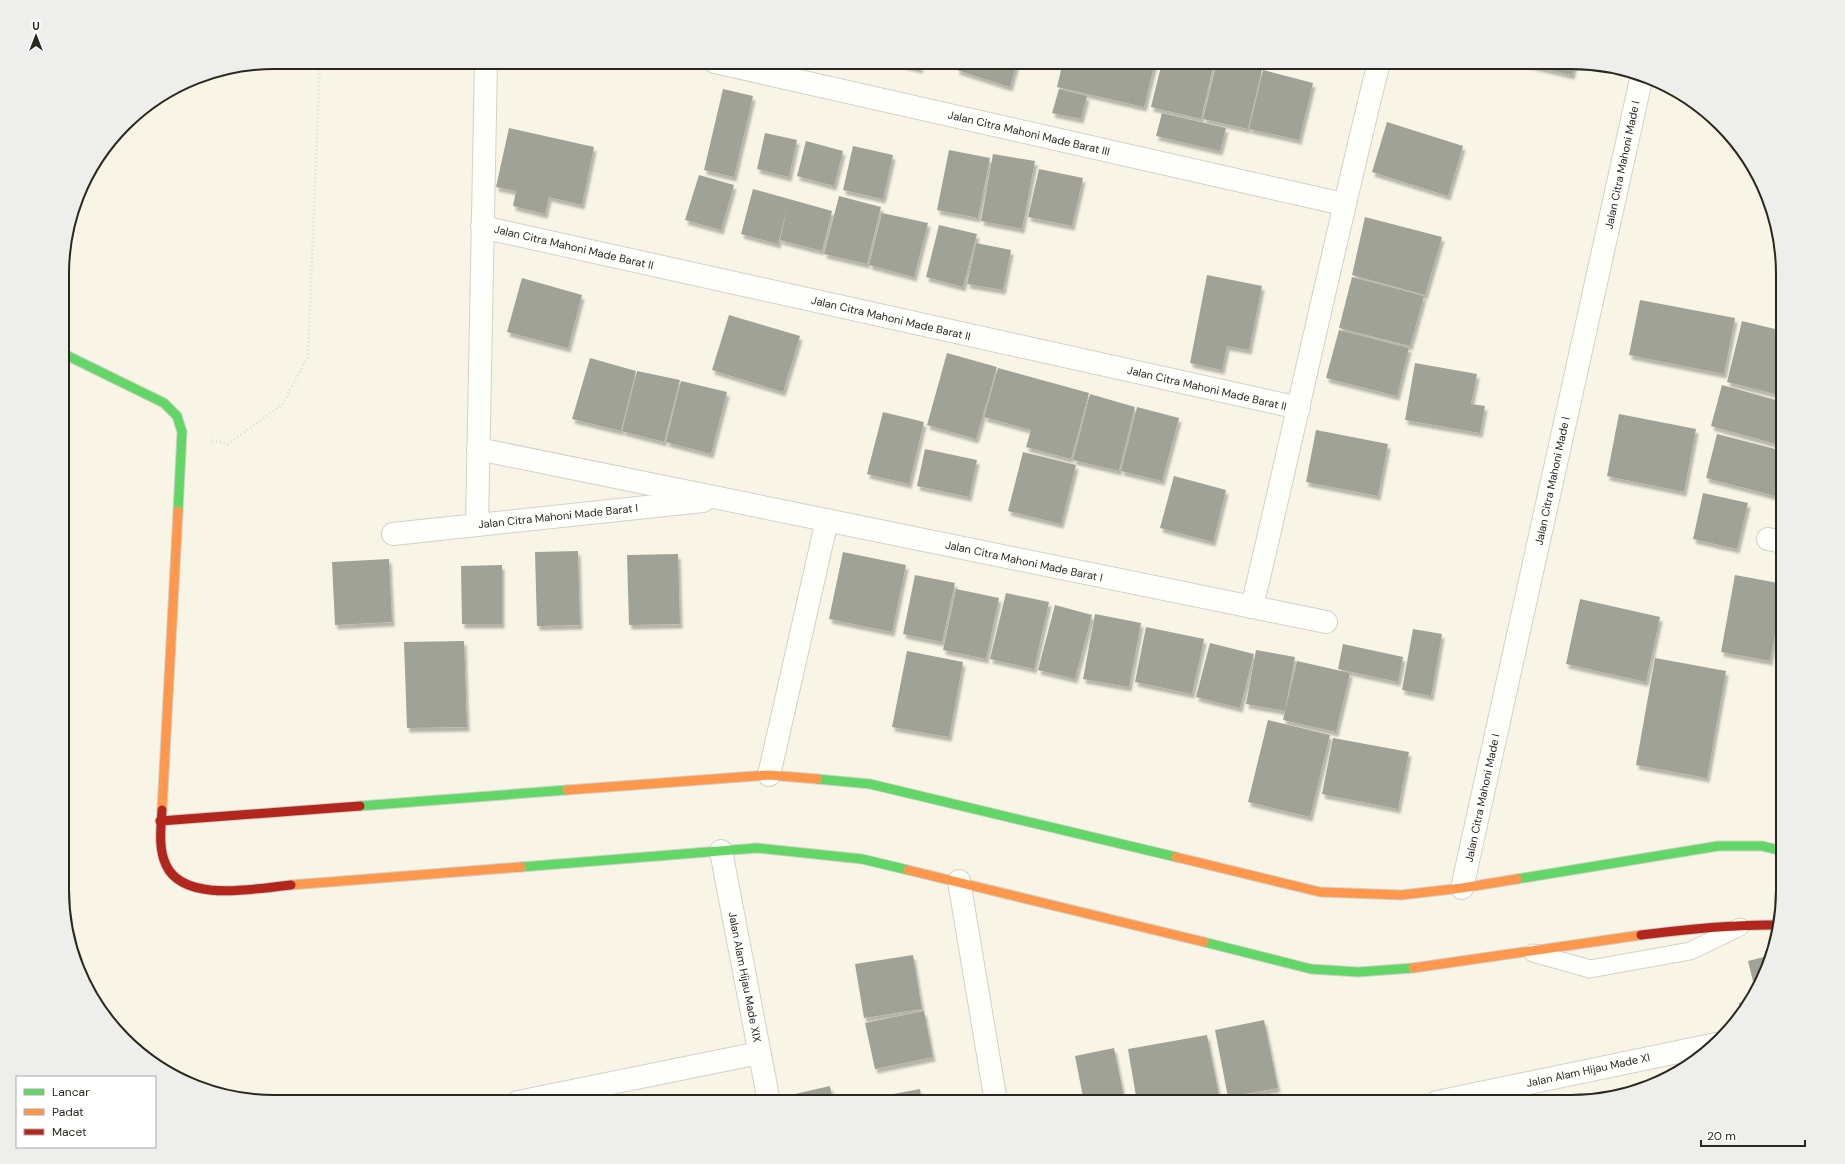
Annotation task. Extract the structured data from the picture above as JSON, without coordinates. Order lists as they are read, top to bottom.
{
  "streets": {
    "street": [
      "Jalan Citra Mahoni Made Barat III",
      "Jalan Citra Mahoni Made I",
      "Jalan Citra Mahoni Made Barat II",
      "Jalan Citra Mahoni Made Barat I",
      "Jalan Alam Hijau Made XIX",
      "Jalan Alam Hijau Made XI"
    ]
  },
  "legend": ["Lancar", "Padat", "Macet"],
  "scale_bar": "20 m",
  "north": "top"
}
